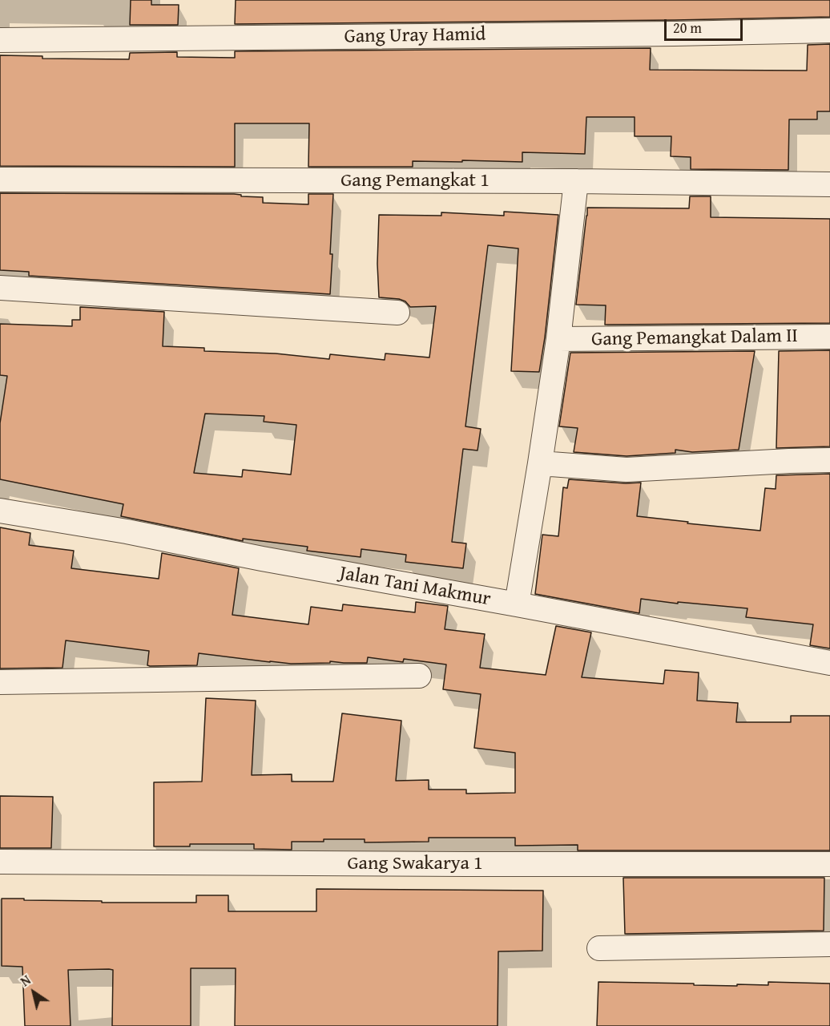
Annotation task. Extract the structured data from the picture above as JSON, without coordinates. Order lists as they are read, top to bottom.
{
  "streets": {
    "street": [
      "Gang Uray Hamid",
      "Gang Pemangkat 1",
      "Gang Pemangkat Dalam II",
      "Jalan Tani Makmur",
      "Gang Swakarya 1"
    ]
  },
  "scale_bar": "20 m",
  "north": "top left"
}
